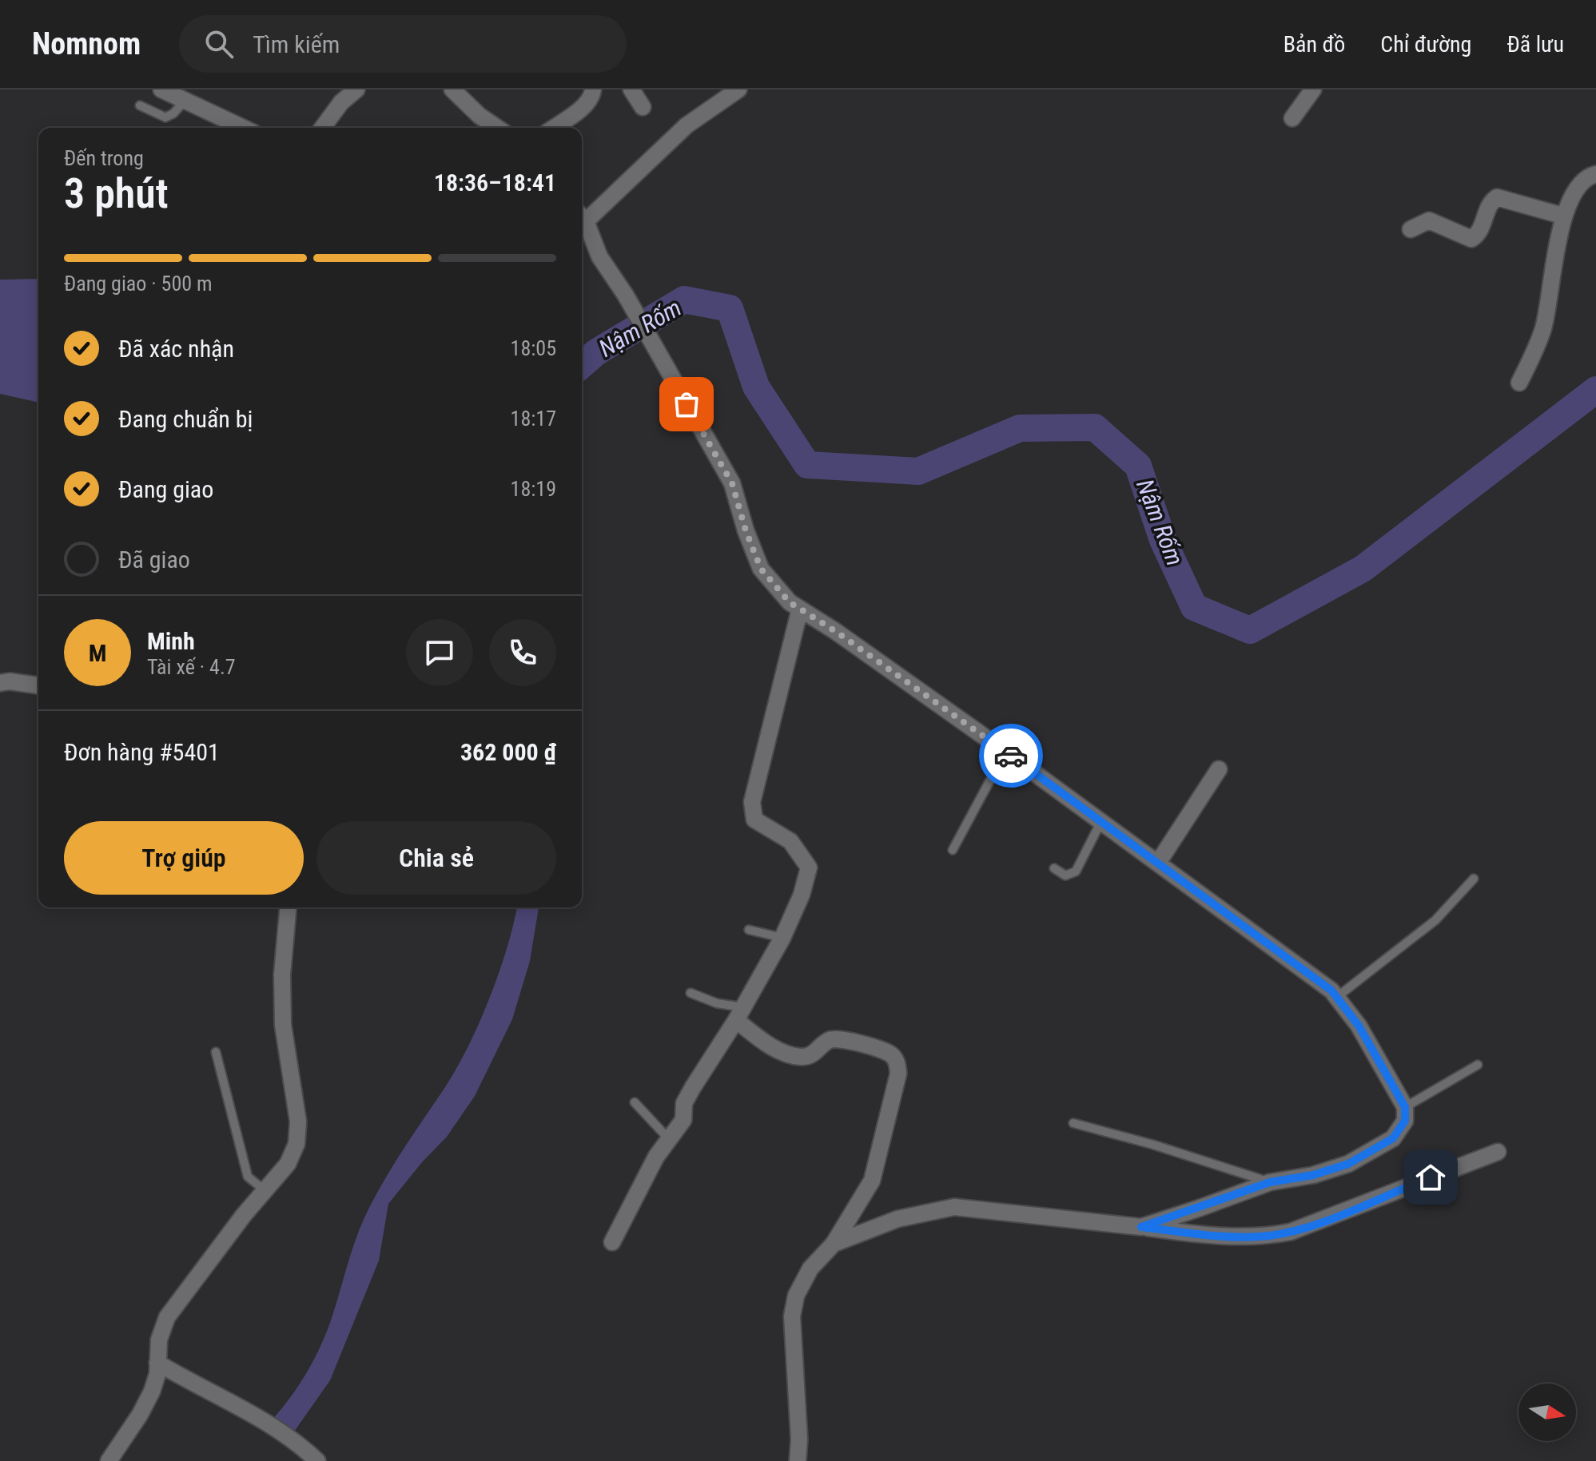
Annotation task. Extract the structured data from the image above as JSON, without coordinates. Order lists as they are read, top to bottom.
{
  "water": ["Nậm Rốm"],
  "north": "right",
  "page": {
    "header": "Nomnom",
    "search": "Tìm kiếm",
    "nav": ["Bản đồ", "Chỉ đường", "Đã lưu"],
    "heading": ["3 phút", "Đến trong", "18:36–18:41"],
    "panel": [
      "Minh",
      "Tài xế · 4.7",
      "Đơn hàng #5401",
      "362 000 ₫"
    ],
    "bar": "Đang giao · 500 m",
    "list": [
      ["Đã xác nhận", "18:05"],
      ["Đang chuẩn bị", "18:17"],
      ["Đang giao", "18:19"],
      "Đã giao"
    ],
    "round": "M",
    "buttons": ["Trợ giúp", "Chia sẻ"]
  }
}
